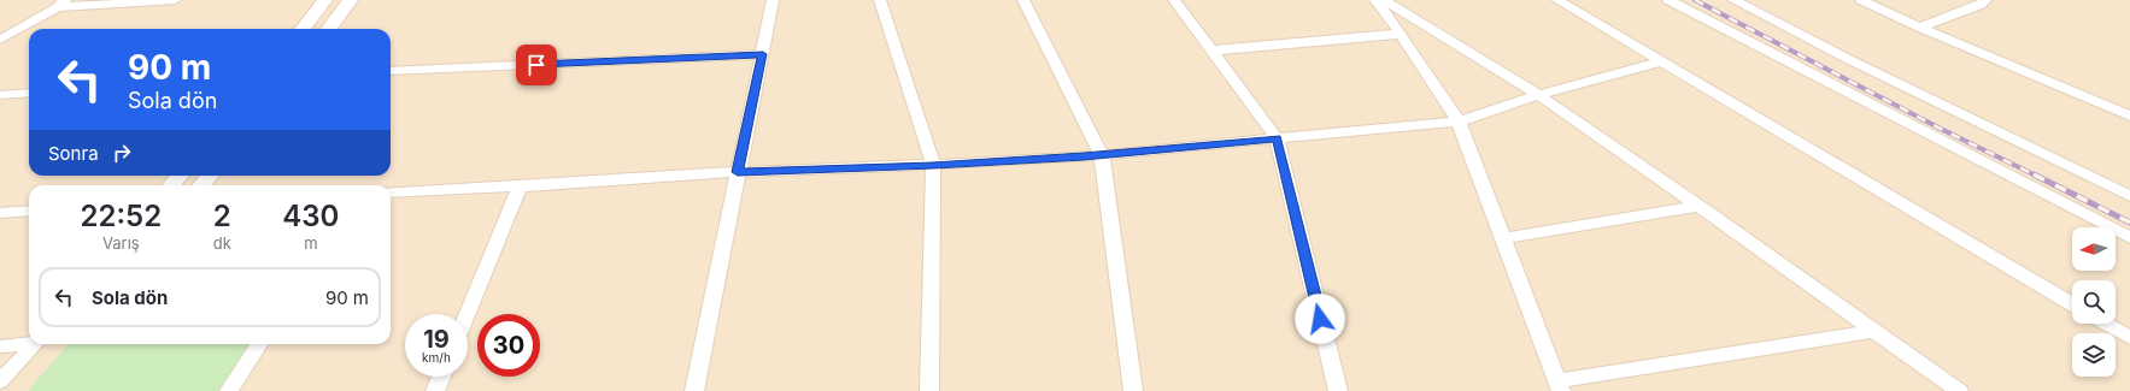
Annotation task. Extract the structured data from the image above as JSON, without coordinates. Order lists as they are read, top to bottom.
{
  "north": "left",
  "page": {
    "turn": ["90 m", "Sola dön"],
    "then": "Sonra",
    "eta": [
      "22:52",
      "Varış",
      "2",
      "dk",
      "430",
      "m"
    ],
    "list": [
      {
        "name": "Sola dön",
        "value": "90 m"
      }
    ],
    "speed": "19 km/h",
    "limit": "30"
  }
}
